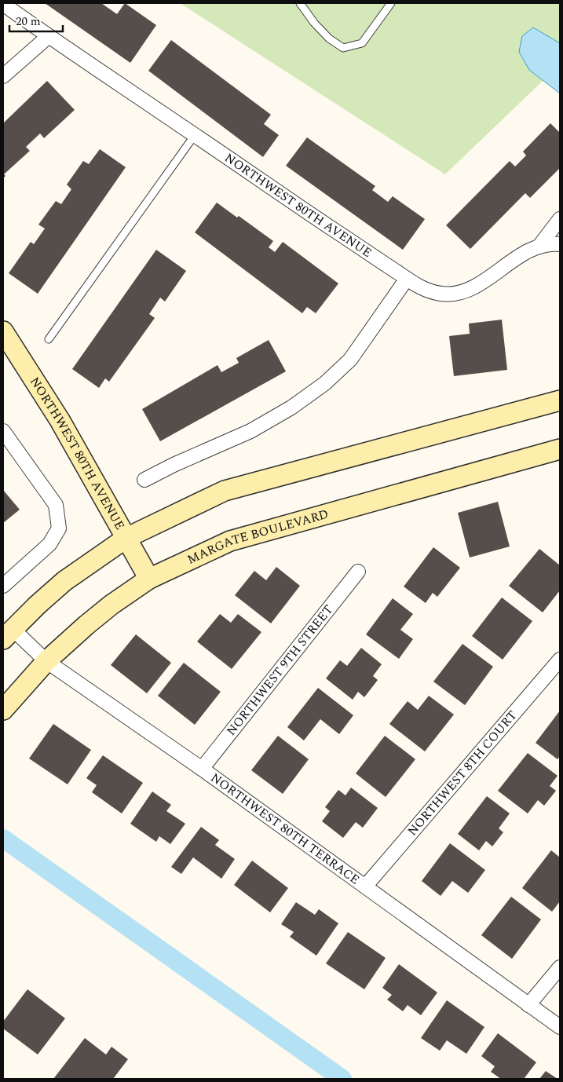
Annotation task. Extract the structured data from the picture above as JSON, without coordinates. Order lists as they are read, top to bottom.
{
  "streets": {
    "street": [
      "NORTHWEST 80TH AVENUE",
      "MARGATE BOULEVARD",
      "NORTHWEST 9TH STREET",
      "NORTHWEST 8TH COURT",
      "NORTHWEST 80TH TERRACE"
    ]
  },
  "crossings": [
    ["NORTHWEST 80TH AVENUE", "MARGATE BOULEVARD"],
    ["MARGATE BOULEVARD", "NORTHWEST 80TH TERRACE"],
    ["NORTHWEST 9TH STREET", "NORTHWEST 80TH TERRACE"],
    ["NORTHWEST 8TH COURT", "NORTHWEST 80TH TERRACE"]
  ],
  "scale_bar": "20 m"
}
